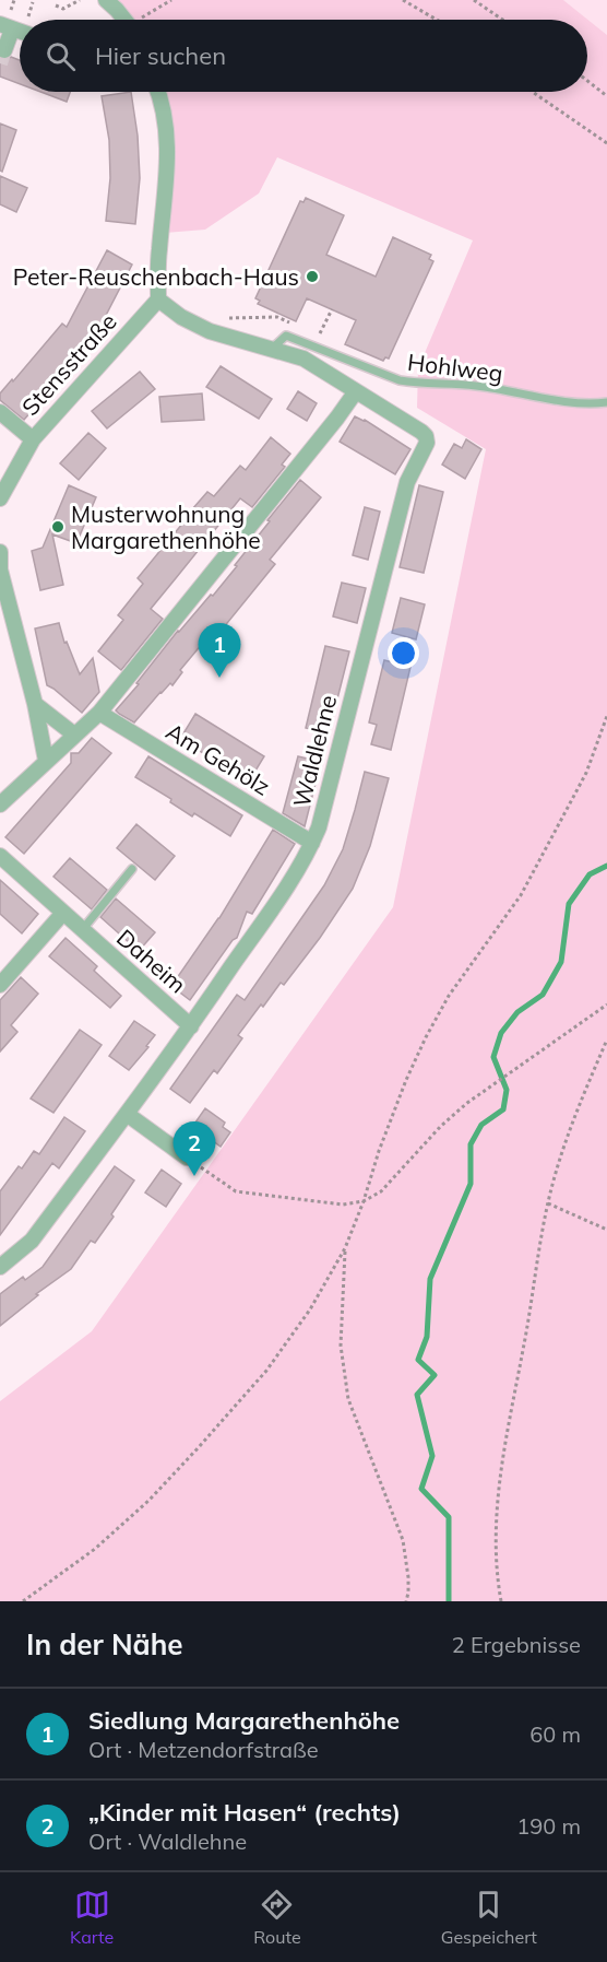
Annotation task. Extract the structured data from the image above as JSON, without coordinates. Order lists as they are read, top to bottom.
{
  "streets": {
    "street": [
      "Stensstraße",
      "Waldlehne",
      "Am Gehölz",
      "Daheim"
    ],
    "lane": ["Hohlweg"]
  },
  "crossings": [
    ["Waldlehne", "Am Gehölz"],
    ["Waldlehne", "Daheim"]
  ],
  "places": ["Peter-Reuschenbach-Haus", "Musterwohnung Margarethenhöhe"],
  "page": {
    "search": "Hier suchen",
    "pins": ["1", "2"],
    "heading": ["In der Nähe", "2 Ergebnisse"],
    "list": [
      {
        "mark": "1",
        "name": "Siedlung Margarethenhöhe",
        "note": "Ort · Metzendorfstraße",
        "value": "60 m"
      },
      {
        "mark": "2",
        "name": "„Kinder mit Hasen“ (rechts)",
        "note": "Ort · Waldlehne",
        "value": "190 m"
      }
    ],
    "nav": ["Karte", "Route", "Gespeichert"]
  }
}
